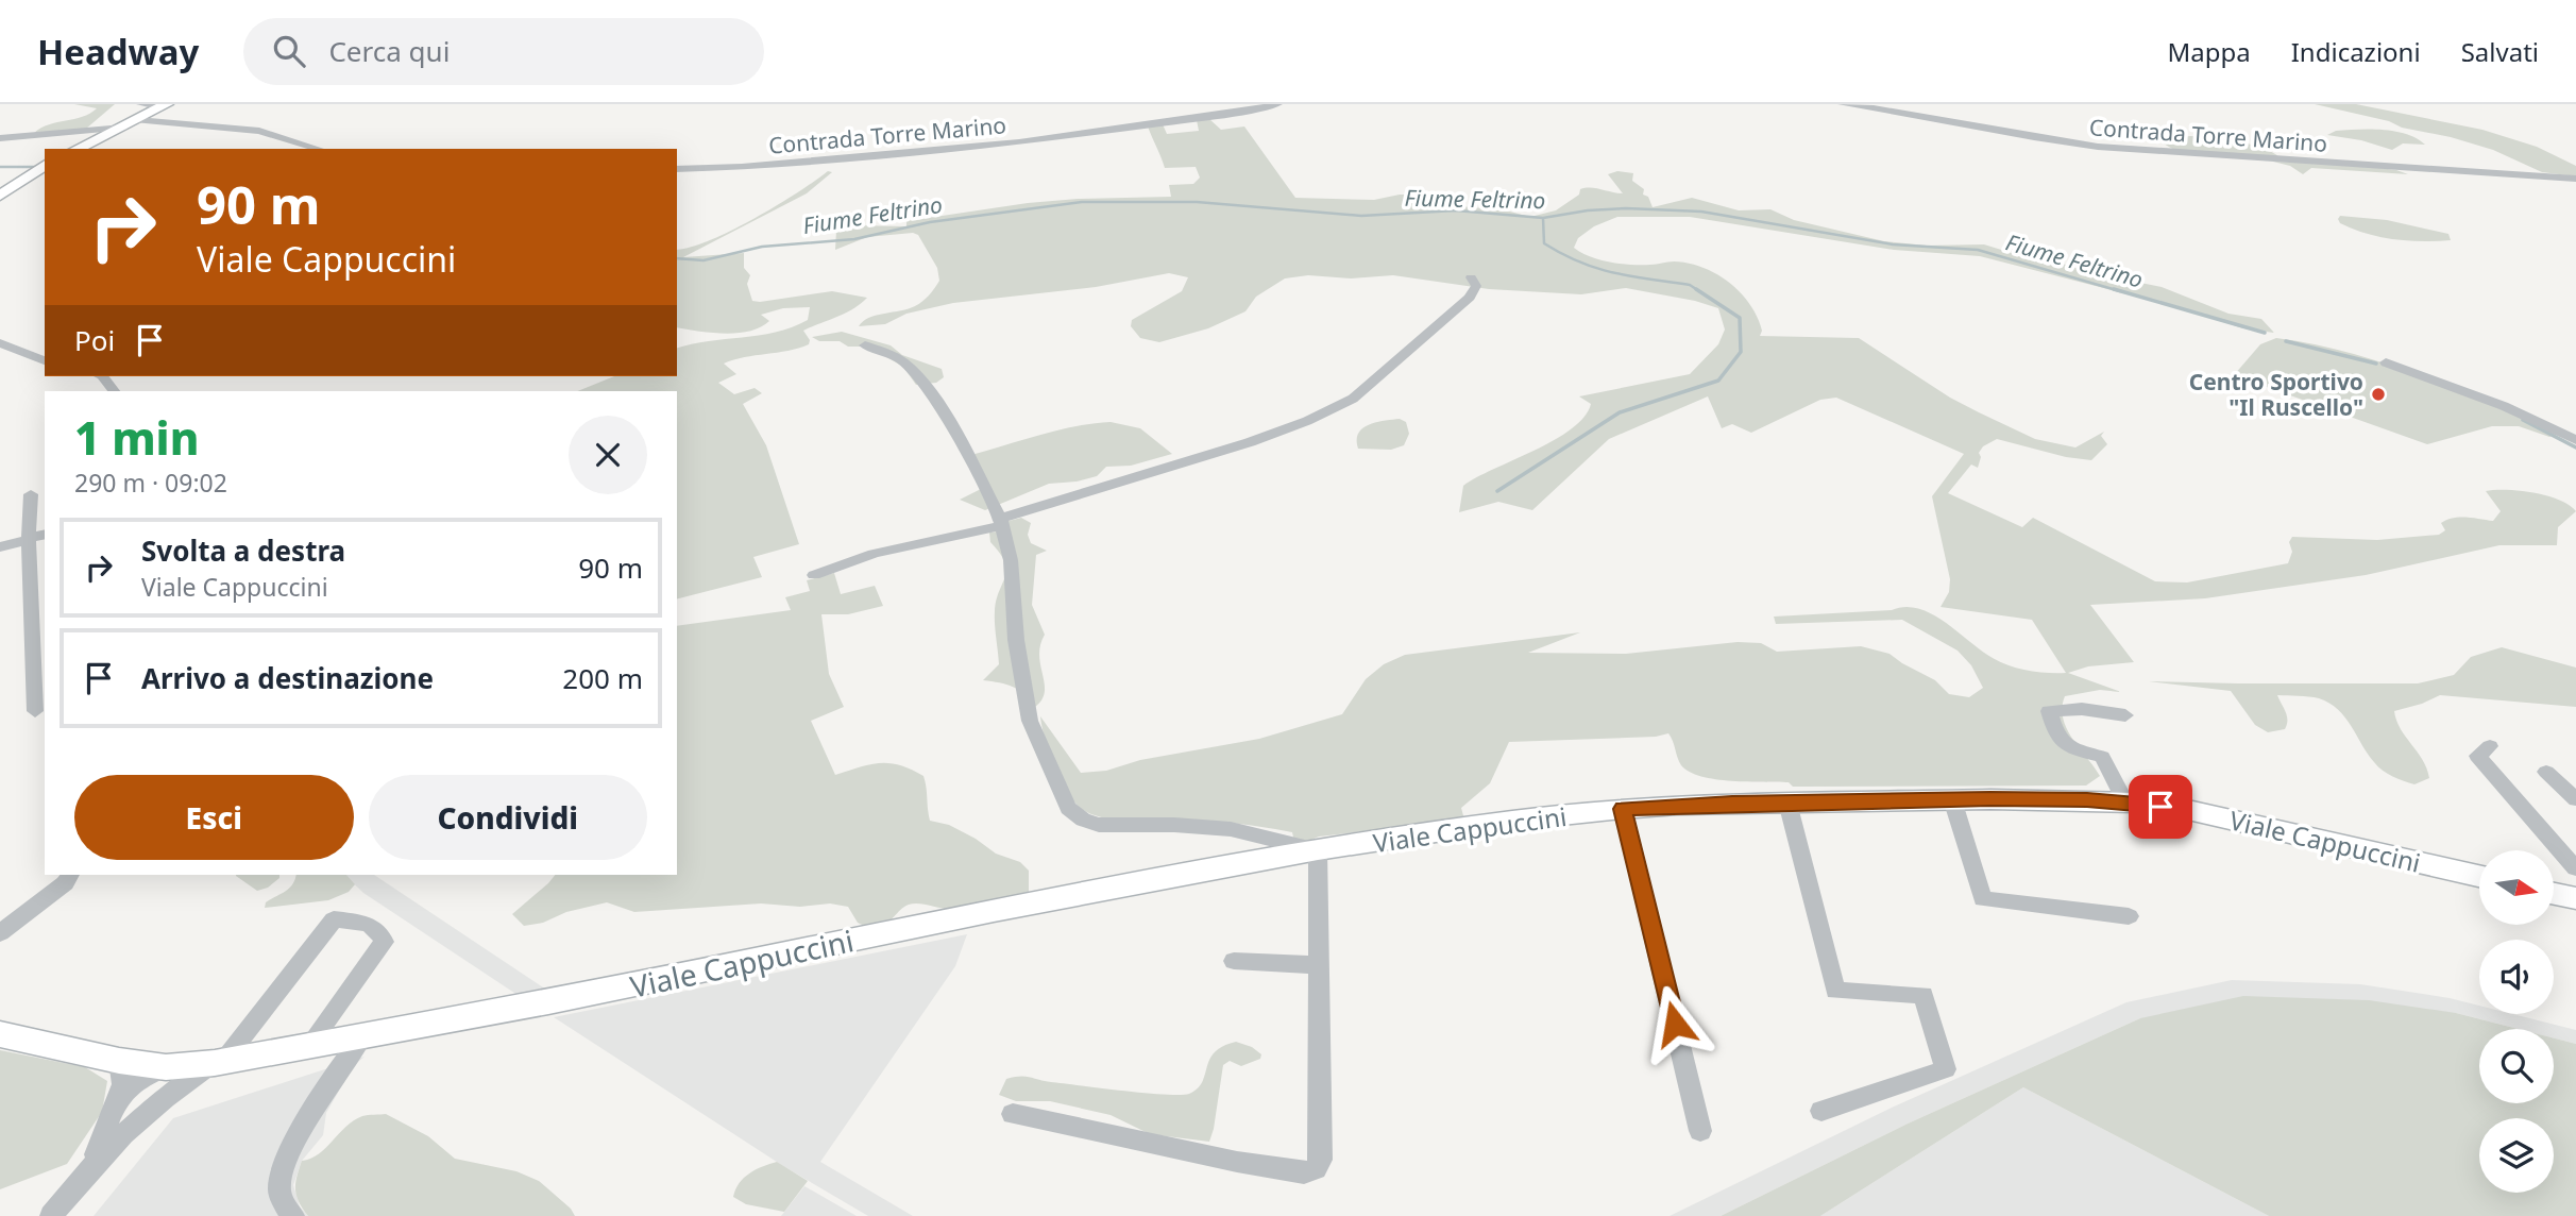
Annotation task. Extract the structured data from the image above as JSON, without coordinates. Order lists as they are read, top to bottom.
{
  "streets": {
    "street": ["Contrada Torre Marino", "Viale Cappuccini"]
  },
  "water": ["Fiume Feltrino"],
  "places": ["Centro Sportivo \"Il Ruscello\""],
  "north": "right",
  "page": {
    "header": "Headway",
    "search": "Cerca qui",
    "nav": ["Mappa", "Indicazioni", "Salvati"],
    "turn": ["90 m", "Viale Cappuccini"],
    "then": "Poi",
    "heading": ["1 min", "290 m · 09:02"],
    "list": [
      {
        "name": "Svolta a destra",
        "note": "Viale Cappuccini",
        "value": "90 m"
      },
      {
        "name": "Arrivo a destinazione",
        "value": "200 m"
      }
    ],
    "buttons": ["Esci", "Condividi"]
  }
}
